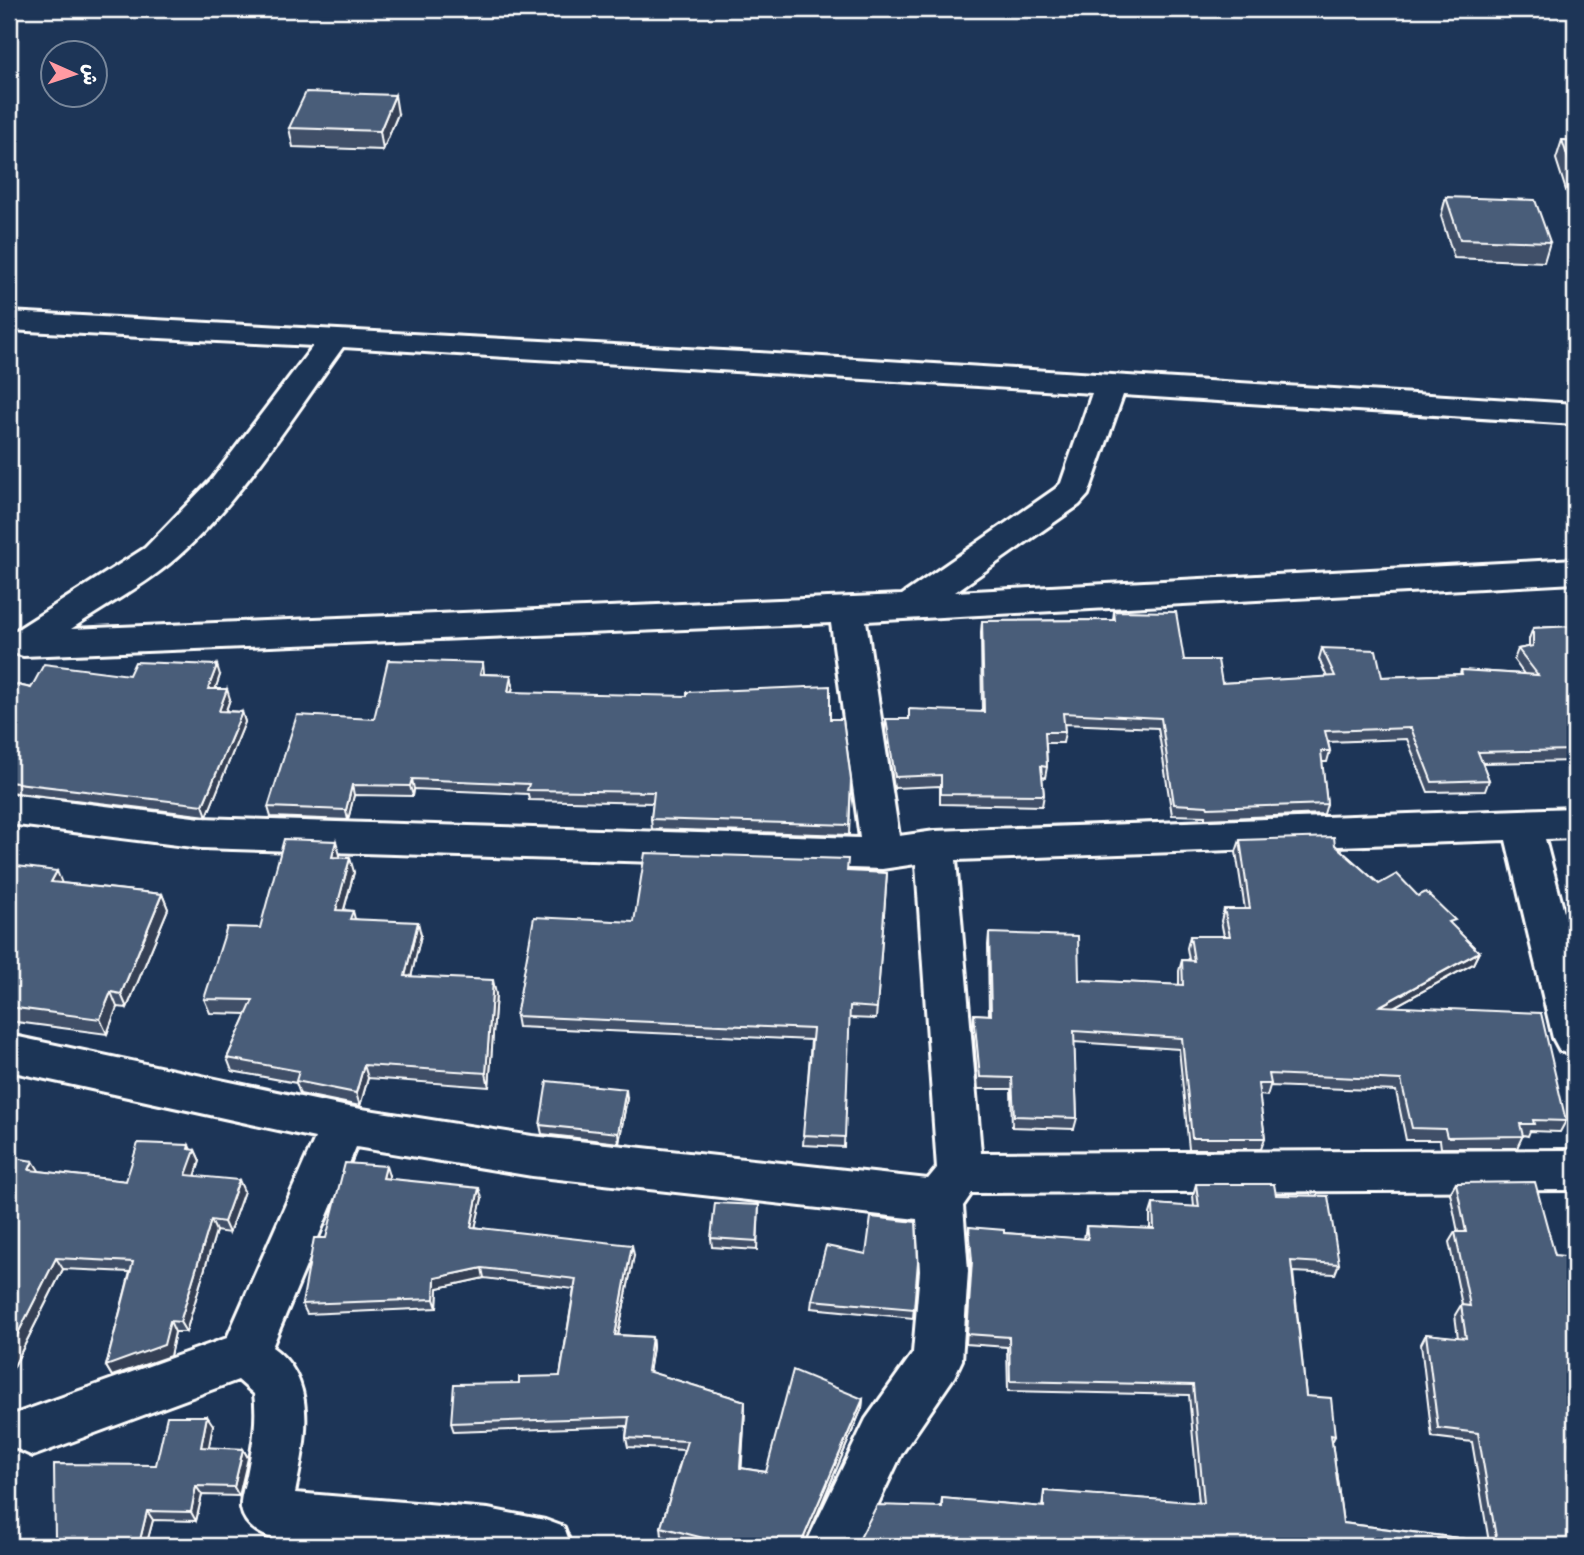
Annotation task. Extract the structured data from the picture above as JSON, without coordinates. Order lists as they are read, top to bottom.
{
  "north": "right"
}
